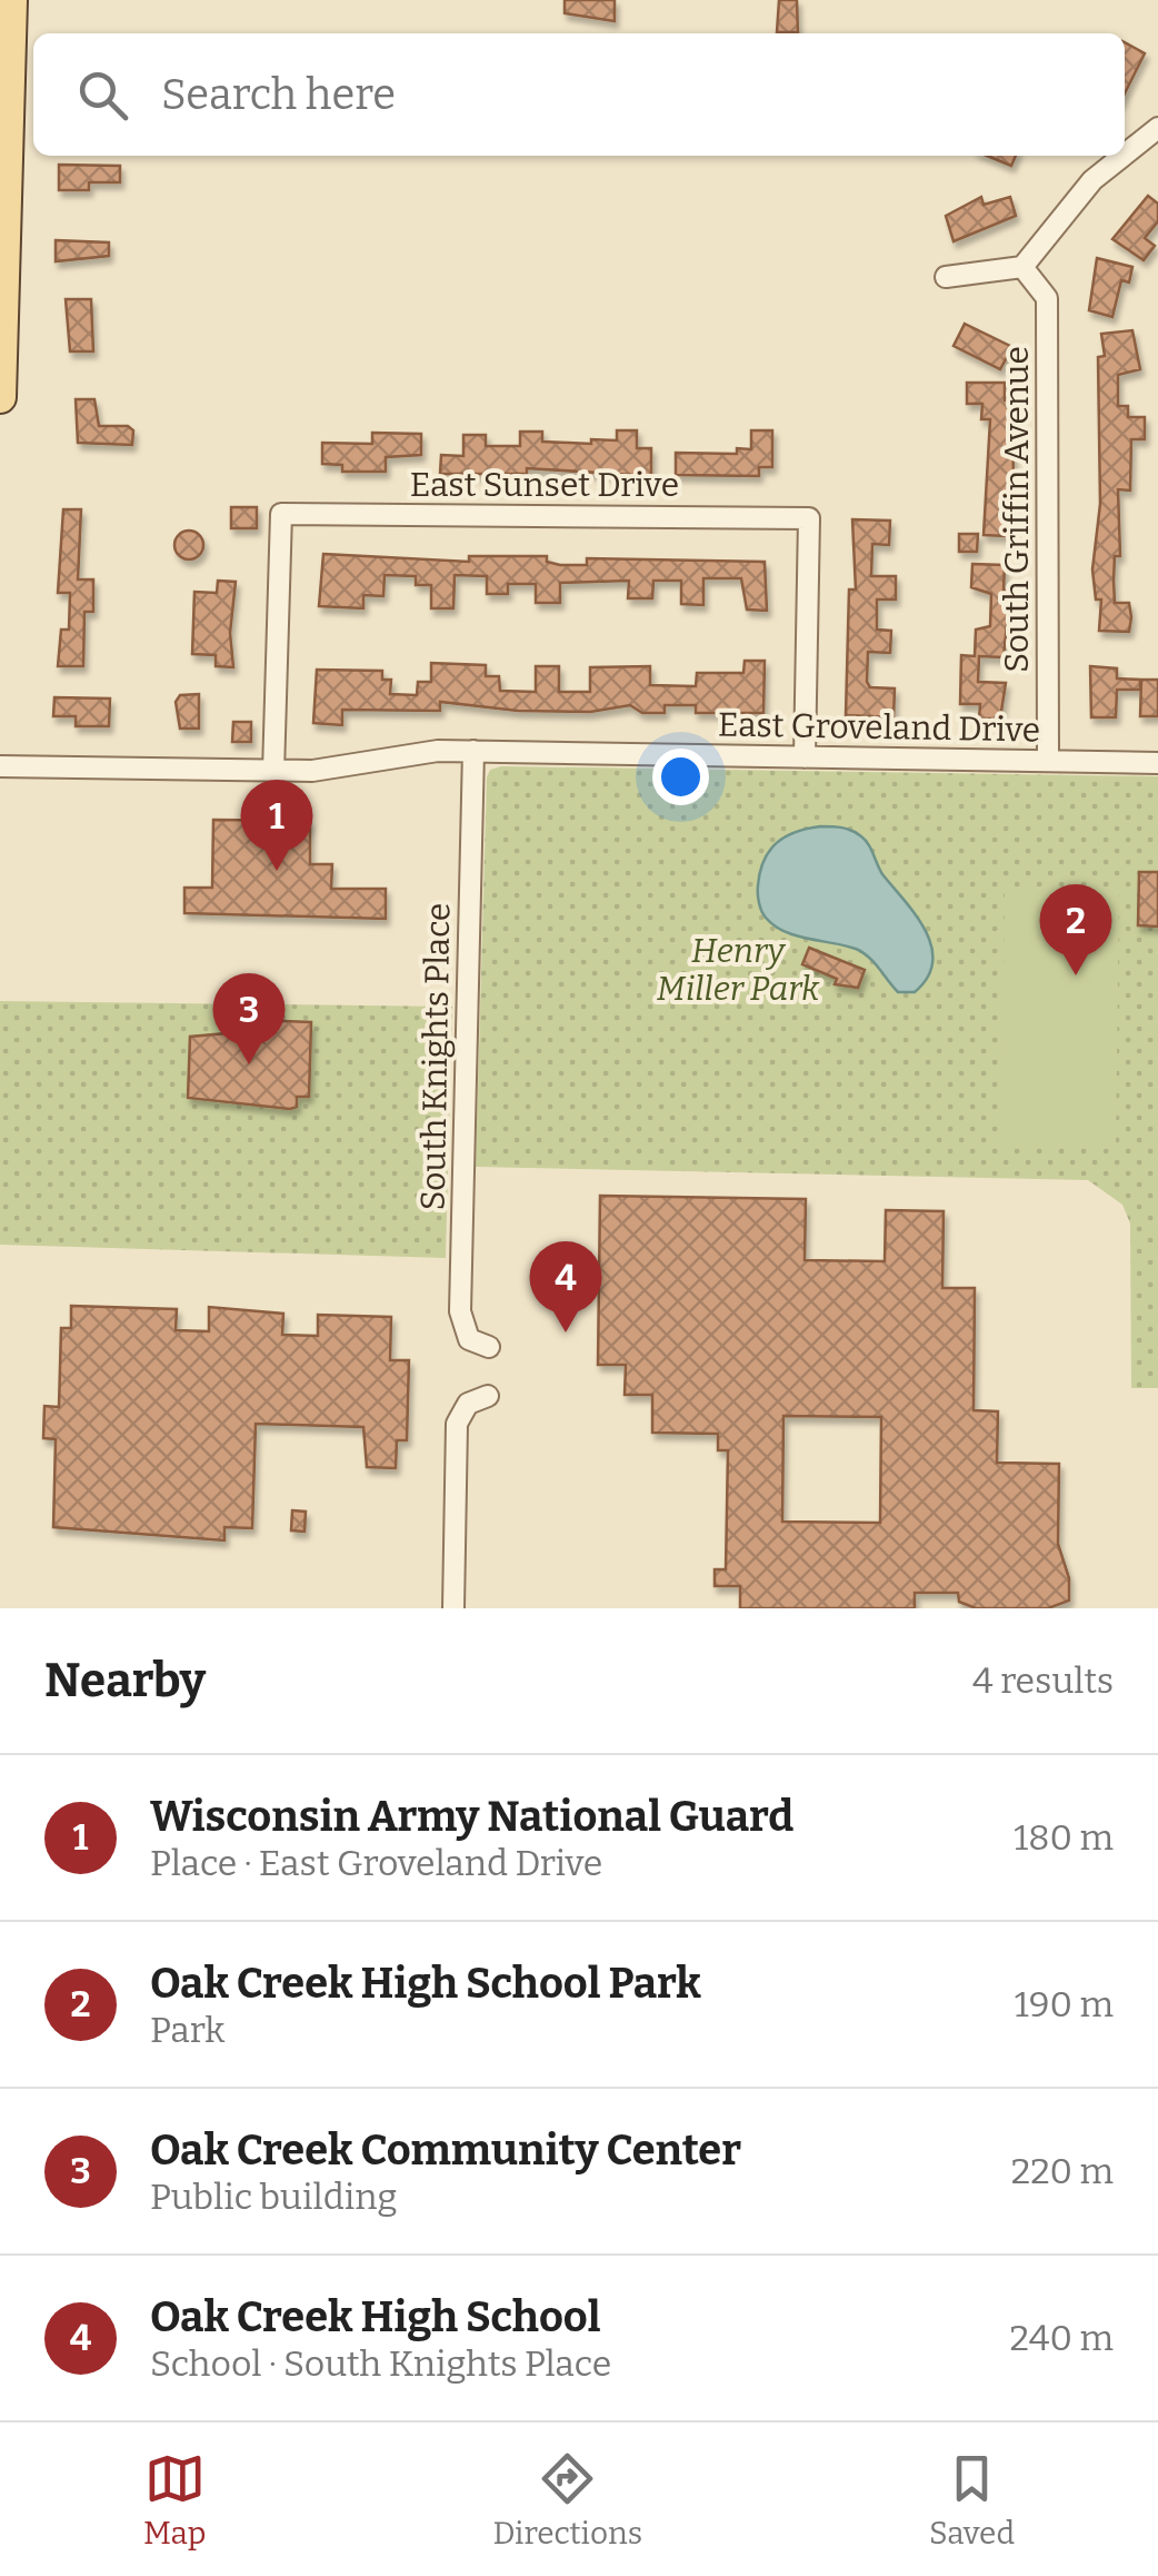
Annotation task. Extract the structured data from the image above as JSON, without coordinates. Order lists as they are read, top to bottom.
{
  "streets": {
    "street": [
      "East Sunset Drive",
      "South Griffin Avenue",
      "East Groveland Drive",
      "South Knights Place"
    ]
  },
  "crossings": [
    ["East Sunset Drive", "East Groveland Drive"],
    ["South Griffin Avenue", "East Groveland Drive"],
    ["East Groveland Drive", "South Knights Place"]
  ],
  "parks": ["Henry Miller Park"],
  "page": {
    "search": "Search here",
    "pins": [
      "1",
      "2",
      "3",
      "4"
    ],
    "heading": ["Nearby", "4 results"],
    "list": [
      {
        "mark": "1",
        "name": "Wisconsin Army National Guard",
        "note": "Place · East Groveland Drive",
        "value": "180 m"
      },
      {
        "mark": "2",
        "name": "Oak Creek High School Park",
        "note": "Park",
        "value": "190 m"
      },
      {
        "mark": "3",
        "name": "Oak Creek Community Center",
        "note": "Public building",
        "value": "220 m"
      },
      {
        "mark": "4",
        "name": "Oak Creek High School",
        "note": "School · South Knights Place",
        "value": "240 m"
      }
    ],
    "nav": ["Map", "Directions", "Saved"]
  }
}
